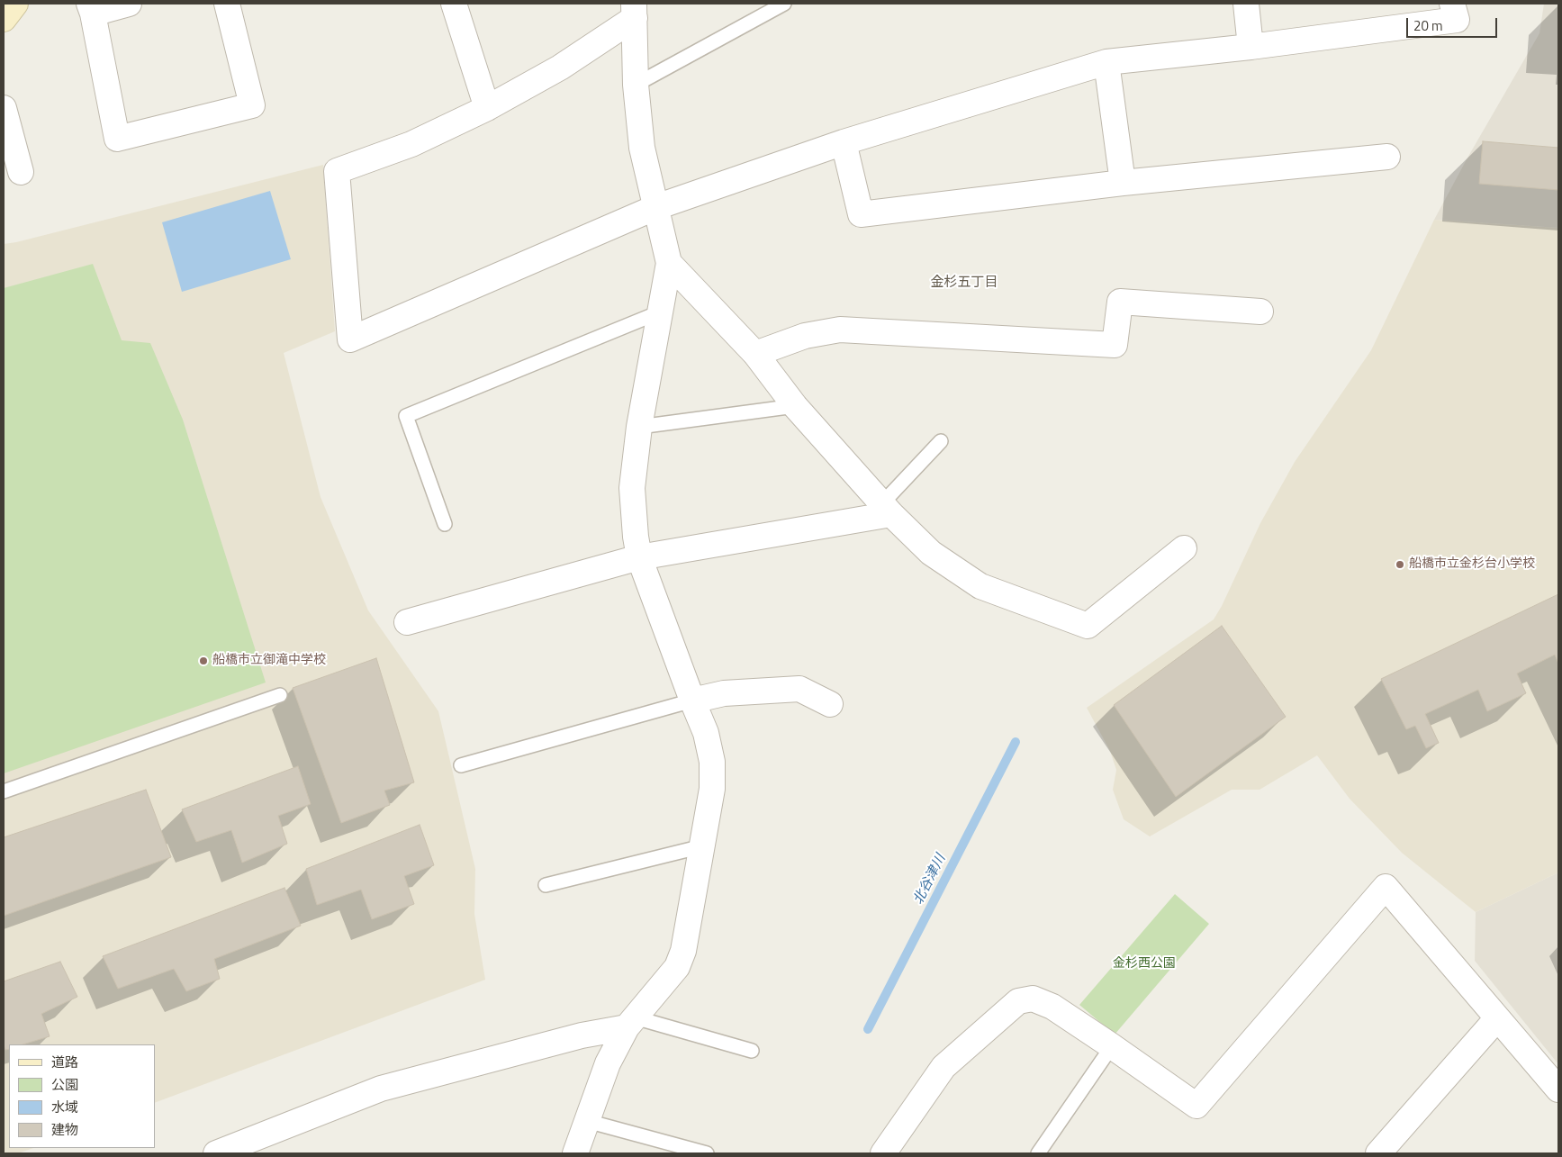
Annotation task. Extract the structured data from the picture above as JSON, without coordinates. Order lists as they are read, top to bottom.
{
  "districts": ["金杉五丁目"],
  "water": ["北谷津川"],
  "parks": ["金杉西公園"],
  "places": ["船橋市立金杉台小学校", "船橋市立御滝中学校"],
  "legend": [
    "道路",
    "公園",
    "水域",
    "建物"
  ],
  "scale_bar": "20 m"
}
